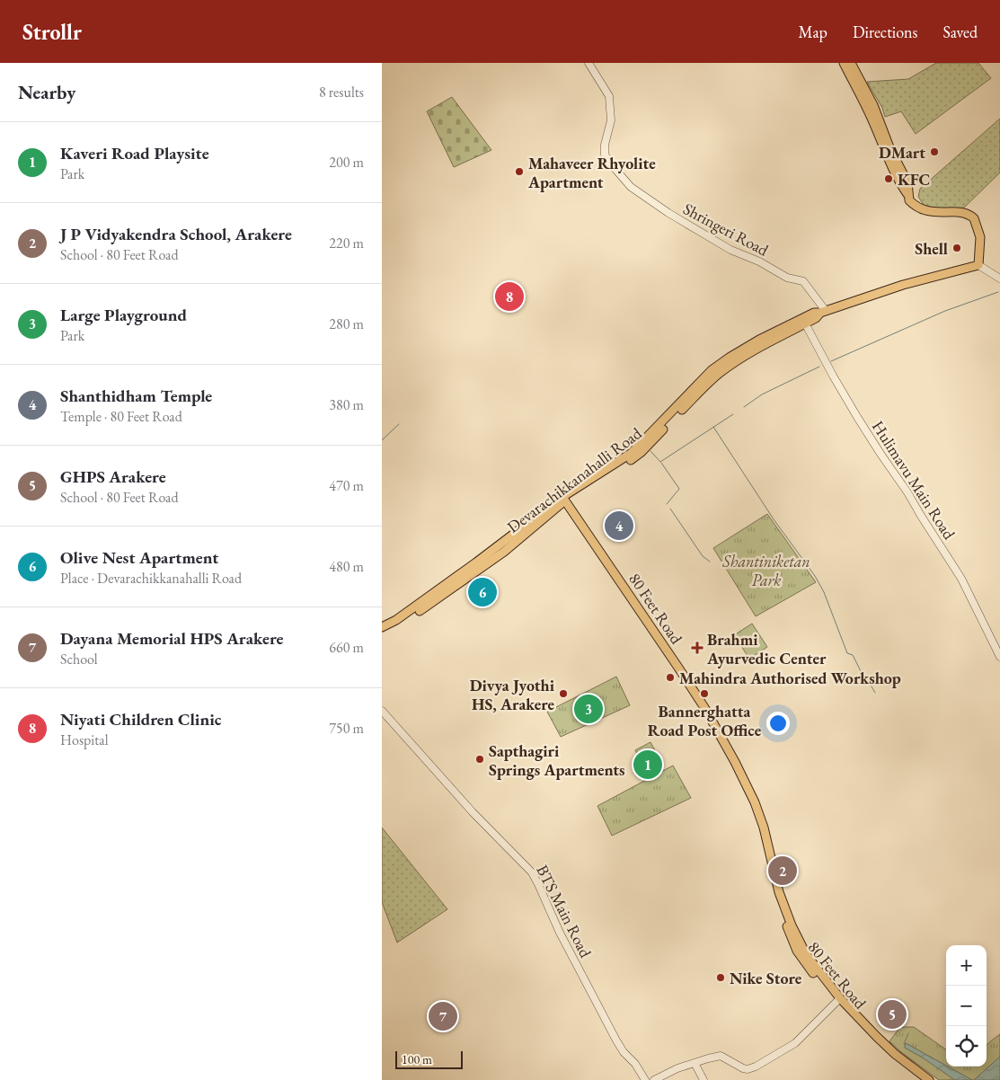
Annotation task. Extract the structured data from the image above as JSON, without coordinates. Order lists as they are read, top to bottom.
{
  "streets": {
    "main road": ["Devarachikkanahalli Road", "80 Feet Road"],
    "street": ["Shringeri Road", "Hulimavu Main Road", "BTS Main Road"]
  },
  "crossings": [
    ["Shringeri Road", "Devarachikkanahalli Road"],
    ["Devarachikkanahalli Road", "Hulimavu Main Road"],
    ["Devarachikkanahalli Road", "80 Feet Road"]
  ],
  "parks": ["Shantiniketan Park"],
  "places": {
    "other": [
      "DMart",
      "Mahaveer Rhyolite Apartment",
      "KFC",
      "Shell",
      "Mahindra Authorised Workshop",
      "Divya Jyothi HS, Arakere",
      "Bannerghatta Road Post Office",
      "Sapthagiri Springs Apartments",
      "Nike Store"
    ],
    "health": ["Brahmi Ayurvedic Center"]
  },
  "scale_bar": "100 m",
  "page": {
    "header": "Strollr",
    "nav": ["Map", "Directions", "Saved"],
    "heading": ["Nearby", "8 results"],
    "list": [
      {
        "mark": "1",
        "name": "Kaveri Road Playsite",
        "note": "Park",
        "value": "200 m"
      },
      {
        "mark": "2",
        "name": "J P Vidyakendra School, Arakere",
        "note": "School · 80 Feet Road",
        "value": "220 m"
      },
      {
        "mark": "3",
        "name": "Large Playground",
        "note": "Park",
        "value": "280 m"
      },
      {
        "mark": "4",
        "name": "Shanthidham Temple",
        "note": "Temple · 80 Feet Road",
        "value": "380 m"
      },
      {
        "mark": "5",
        "name": "GHPS Arakere",
        "note": "School · 80 Feet Road",
        "value": "470 m"
      },
      {
        "mark": "6",
        "name": "Olive Nest Apartment",
        "note": "Place · Devarachikkanahalli Road",
        "value": "480 m"
      },
      {
        "mark": "7",
        "name": "Dayana Memorial HPS Arakere",
        "note": "School",
        "value": "660 m"
      },
      {
        "mark": "8",
        "name": "Niyati Children Clinic",
        "note": "Hospital",
        "value": "750 m"
      }
    ],
    "pins": [
      "8",
      "4",
      "6",
      "3",
      "1",
      "2",
      "5",
      "7"
    ],
    "map_buttons": ["+", "−"],
    "scale": "100 m"
  }
}
